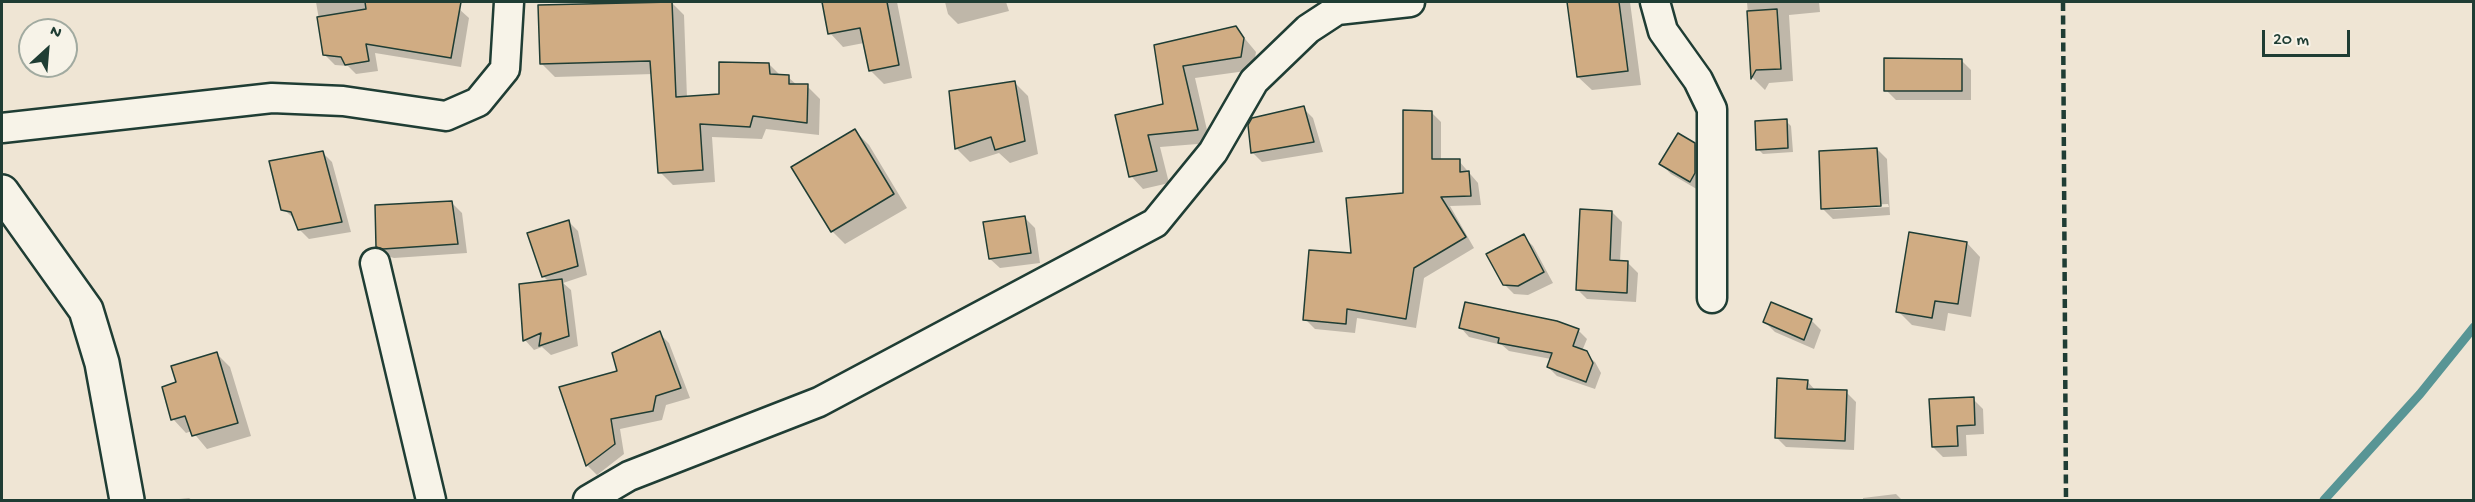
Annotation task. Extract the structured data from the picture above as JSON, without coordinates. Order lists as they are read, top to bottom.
{
  "scale_bar": "20 m",
  "north": "top right"
}
